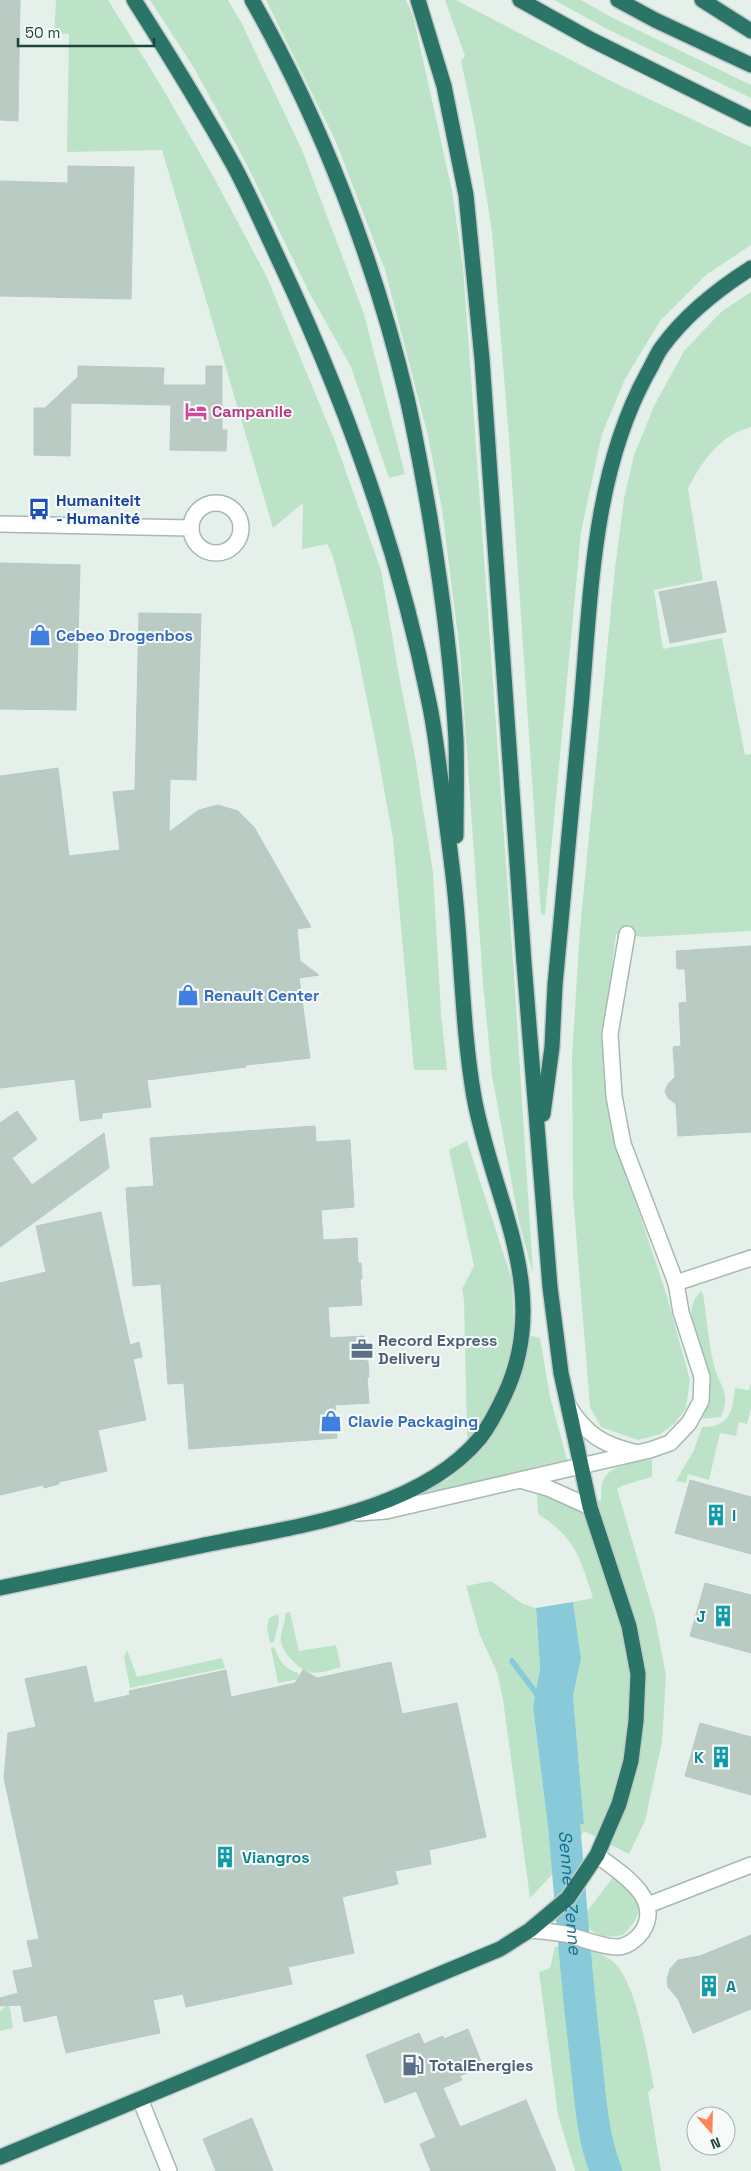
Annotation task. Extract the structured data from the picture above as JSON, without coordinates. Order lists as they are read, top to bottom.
{
  "water": ["Senne - Zenne"],
  "places": {
    "hotel": ["Campanile"],
    "bus stop": ["Humaniteit - Humanité"],
    "shop": ["Cebeo Drogenbos", "Renault Center", "Clavie Packaging"],
    "office": ["Record Express Delivery"],
    "building": [
      "I",
      "J",
      "K",
      "Viangros",
      "A"
    ],
    "fuel station": ["TotalEnergies"]
  },
  "scale_bar": "50 m",
  "north": "bottom"
}
